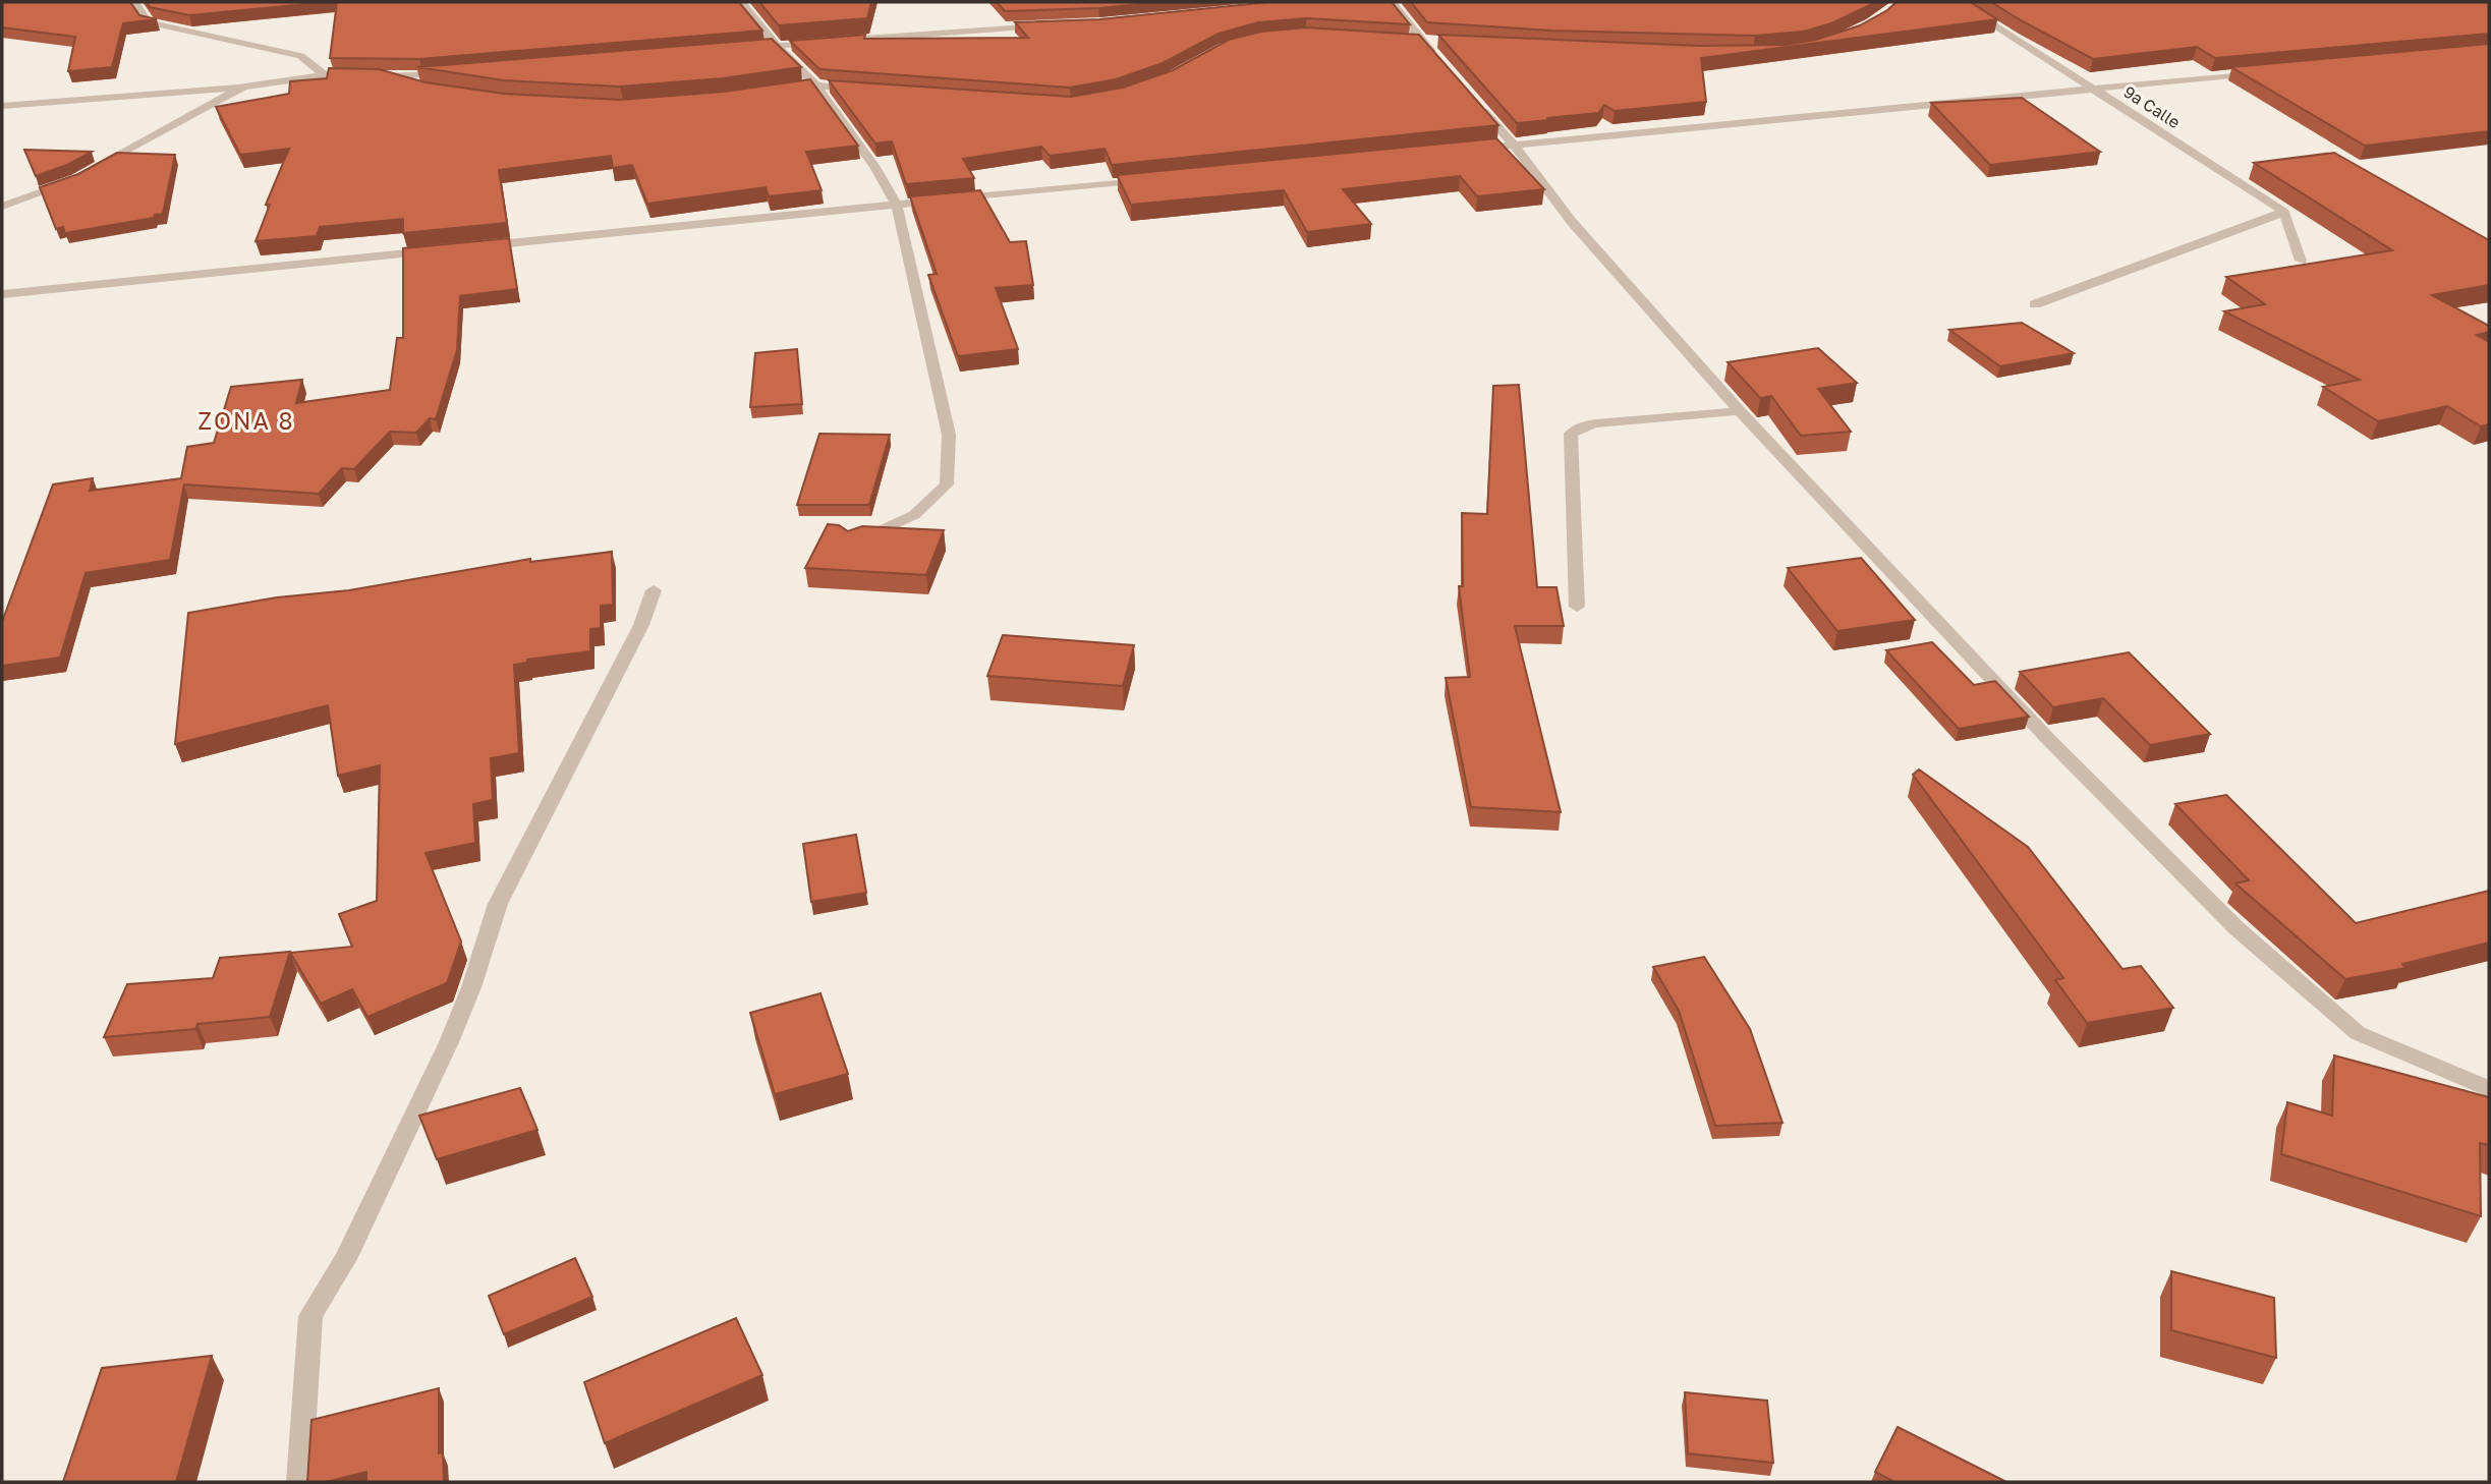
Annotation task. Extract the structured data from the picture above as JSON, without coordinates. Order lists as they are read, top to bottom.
{
  "streets": {
    "street": ["9a Calle"]
  },
  "districts": ["ZONA 8"]
}
